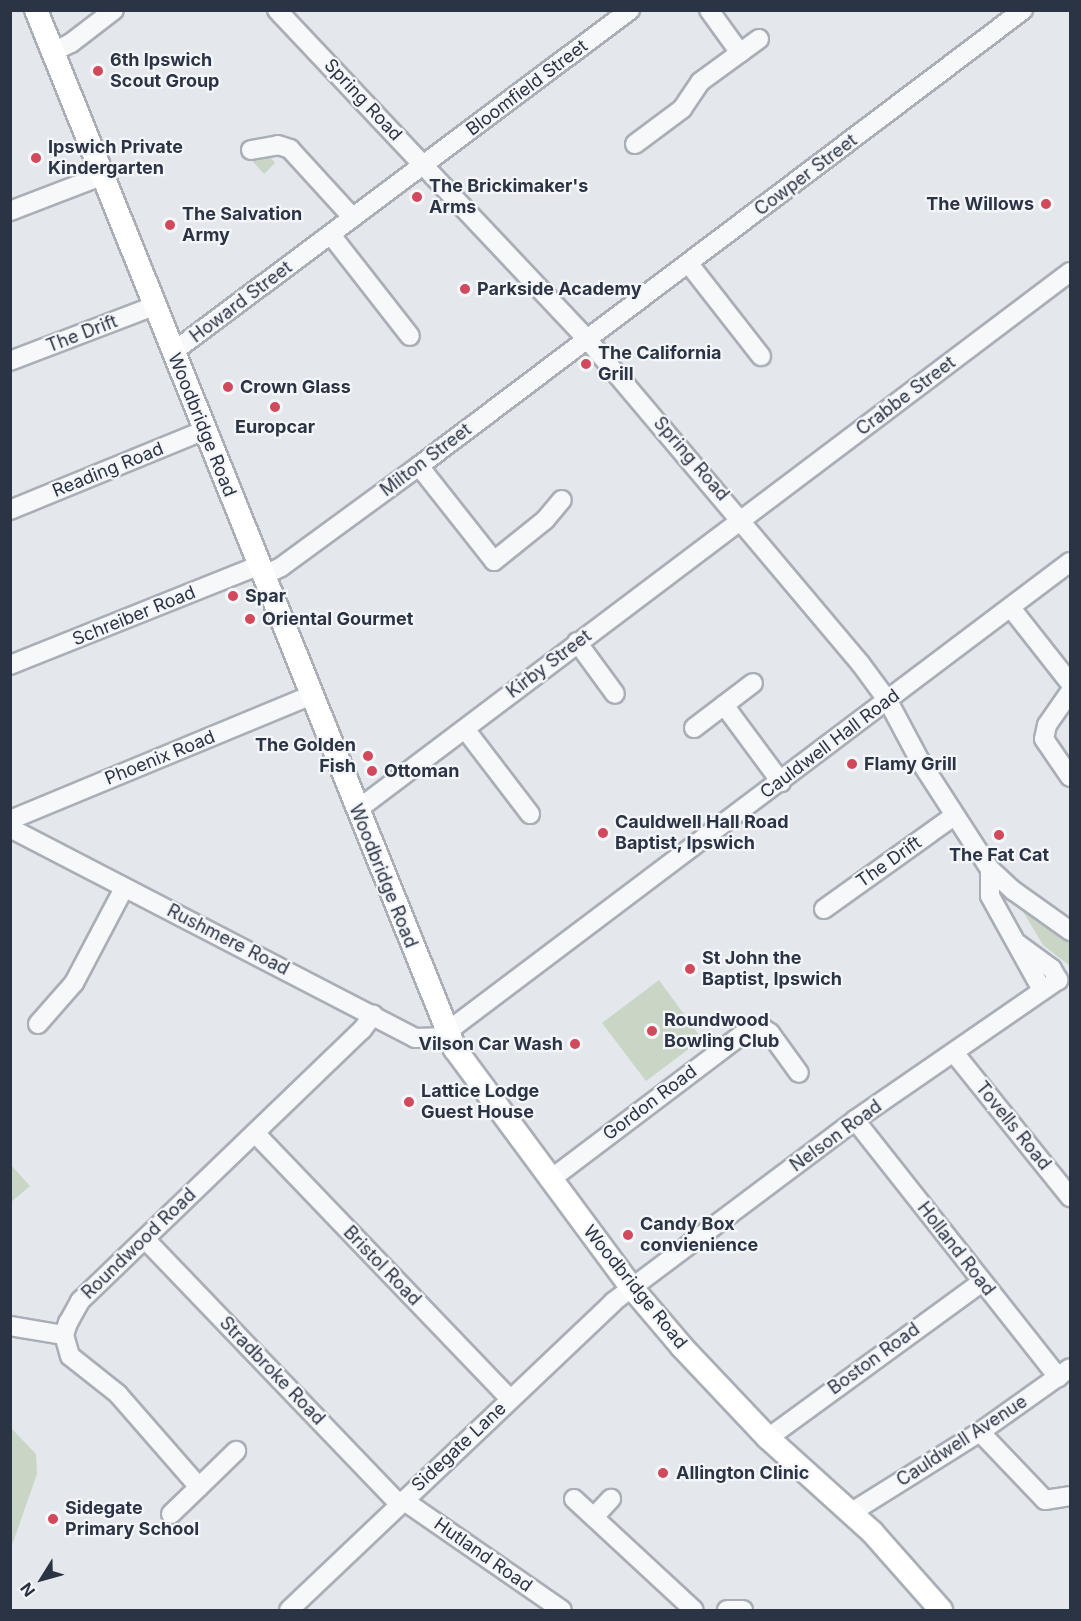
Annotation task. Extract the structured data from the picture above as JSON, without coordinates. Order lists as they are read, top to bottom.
{
  "streets": {
    "main road": ["Woodbridge Road"],
    "street": [
      "Bloomfield Street",
      "Spring Road",
      "Cowper Street",
      "Howard Street",
      "The Drift",
      "Crabbe Street",
      "Milton Street",
      "Reading Road",
      "Schreiber Road",
      "Kirby Street",
      "Cauldwell Hall Road",
      "Phoenix Road",
      "Rushmere Road",
      "Gordon Road",
      "Tovells Road",
      "Nelson Road",
      "Roundwood Road",
      "Holland Road",
      "Bristol Road",
      "Boston Road",
      "Stradbroke Road",
      "Cauldwell Avenue",
      "Sidegate Lane",
      "Hutland Road"
    ]
  },
  "crossings": [
    ["Bloomfield Street", "Spring Road"],
    ["Bloomfield Street", "Howard Street"],
    ["Spring Road", "Cowper Street"],
    ["Spring Road", "Howard Street"],
    ["Spring Road", "The Drift"],
    ["Spring Road", "Crabbe Street"],
    ["Spring Road", "Milton Street"],
    ["Spring Road", "Kirby Street"],
    ["Spring Road", "Cauldwell Hall Road"],
    ["Spring Road", "Nelson Road"],
    ["Cowper Street", "Milton Street"],
    ["Howard Street", "Woodbridge Road"],
    ["The Drift", "Woodbridge Road"],
    ["Crabbe Street", "Kirby Street"],
    ["Woodbridge Road", "Milton Street"],
    ["Woodbridge Road", "Reading Road"],
    ["Woodbridge Road", "Schreiber Road"],
    ["Woodbridge Road", "Kirby Street"],
    ["Woodbridge Road", "Cauldwell Hall Road"],
    ["Woodbridge Road", "Phoenix Road"],
    ["Woodbridge Road", "Rushmere Road"],
    ["Woodbridge Road", "Gordon Road"],
    ["Woodbridge Road", "Nelson Road"],
    ["Woodbridge Road", "Boston Road"],
    ["Woodbridge Road", "Cauldwell Avenue"],
    ["Woodbridge Road", "Sidegate Lane"],
    ["Milton Street", "Schreiber Road"],
    ["Cauldwell Hall Road", "Rushmere Road"],
    ["Rushmere Road", "Roundwood Road"],
    ["Tovells Road", "Nelson Road"],
    ["Nelson Road", "Holland Road"],
    ["Nelson Road", "Sidegate Lane"],
    ["Roundwood Road", "Bristol Road"],
    ["Roundwood Road", "Stradbroke Road"],
    ["Holland Road", "Boston Road"],
    ["Holland Road", "Cauldwell Avenue"],
    ["Bristol Road", "Sidegate Lane"],
    ["Stradbroke Road", "Sidegate Lane"],
    ["Stradbroke Road", "Hutland Road"],
    ["Sidegate Lane", "Hutland Road"]
  ],
  "places": [
    "6th Ipswich Scout Group",
    "Ipswich Private Kindergarten",
    "The Brickimaker's Arms",
    "The Willows",
    "The Salvation Army",
    "Parkside Academy",
    "The California Grill",
    "Crown Glass",
    "Europcar",
    "Spar",
    "Oriental Gourmet",
    "The Golden Fish",
    "Flamy Grill",
    "Ottoman",
    "Cauldwell Hall Road Baptist, Ipswich",
    "The Fat Cat",
    "St John the Baptist, Ipswich",
    "Roundwood Bowling Club",
    "Vilson Car Wash",
    "Lattice Lodge Guest House",
    "Candy Box convienience",
    "Allington Clinic",
    "Sidegate Primary School"
  ],
  "north": "bottom left"
}
